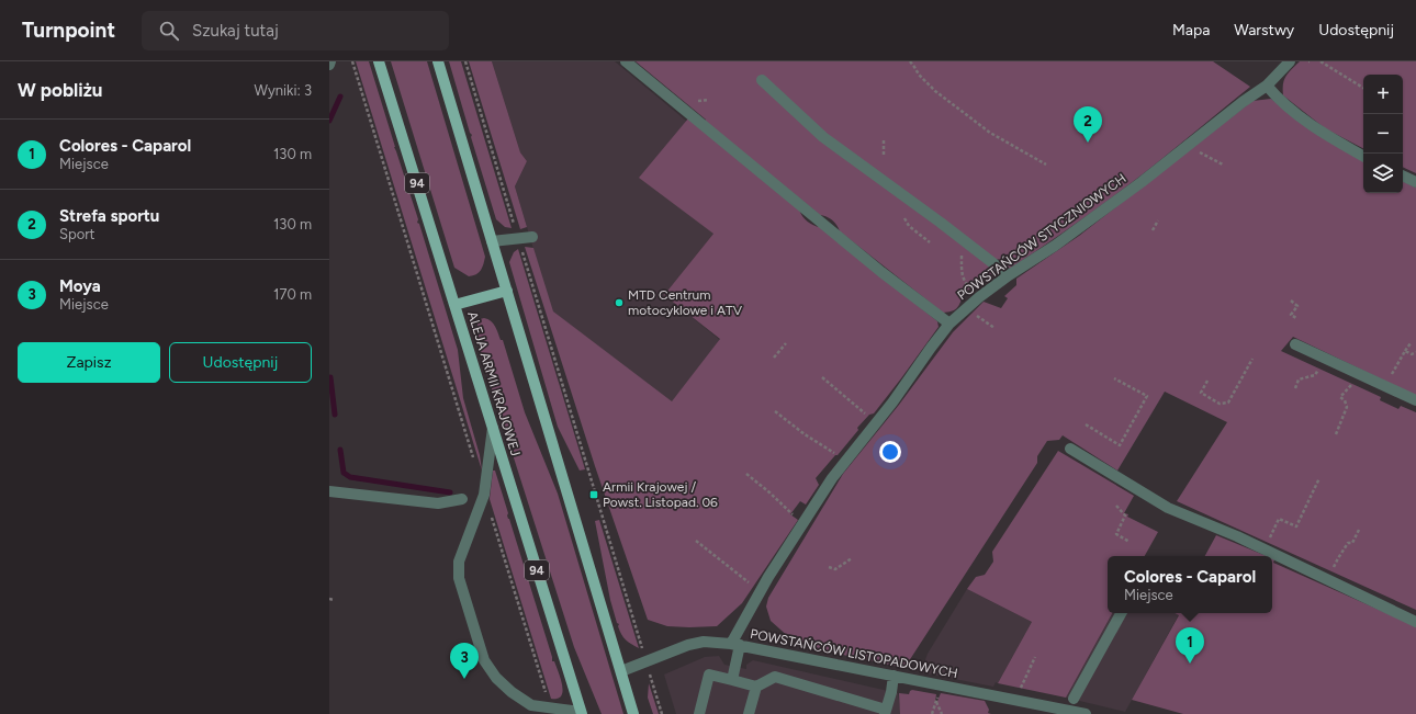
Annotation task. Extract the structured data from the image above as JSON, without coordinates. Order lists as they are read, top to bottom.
{
  "streets": {
    "main road": ["94", "ALEJA ARMII KRAJOWEJ"],
    "street": ["POWSTAŃCÓW STYCZNIOWYCH", "POWSTAŃCÓW LISTOPADOWYCH"]
  },
  "crossings": [
    ["POWSTAŃCÓW STYCZNIOWYCH", "POWSTAŃCÓW LISTOPADOWYCH"]
  ],
  "places": {
    "other": ["MTD Centrum motocyklowe i ATV"],
    "transit": ["Armii Krajowej / Powst. Listopad. 06"]
  },
  "page": {
    "header": "Turnpoint",
    "search": "Szukaj tutaj",
    "nav": ["Mapa", "Warstwy", "Udostępnij"],
    "heading": ["W pobliżu", "Wyniki: 3"],
    "map_buttons": ["+", "−"],
    "pins": ["2", "1", "3"],
    "list": [
      {
        "mark": "1",
        "name": "Colores - Caparol",
        "note": "Miejsce",
        "value": "130 m"
      },
      {
        "mark": "2",
        "name": "Strefa sportu",
        "note": "Sport",
        "value": "130 m"
      },
      {
        "mark": "3",
        "name": "Moya",
        "note": "Miejsce",
        "value": "170 m"
      }
    ],
    "buttons": ["Zapisz", "Udostępnij"],
    "popup": ["Colores - Caparol", "Miejsce"]
  }
}
